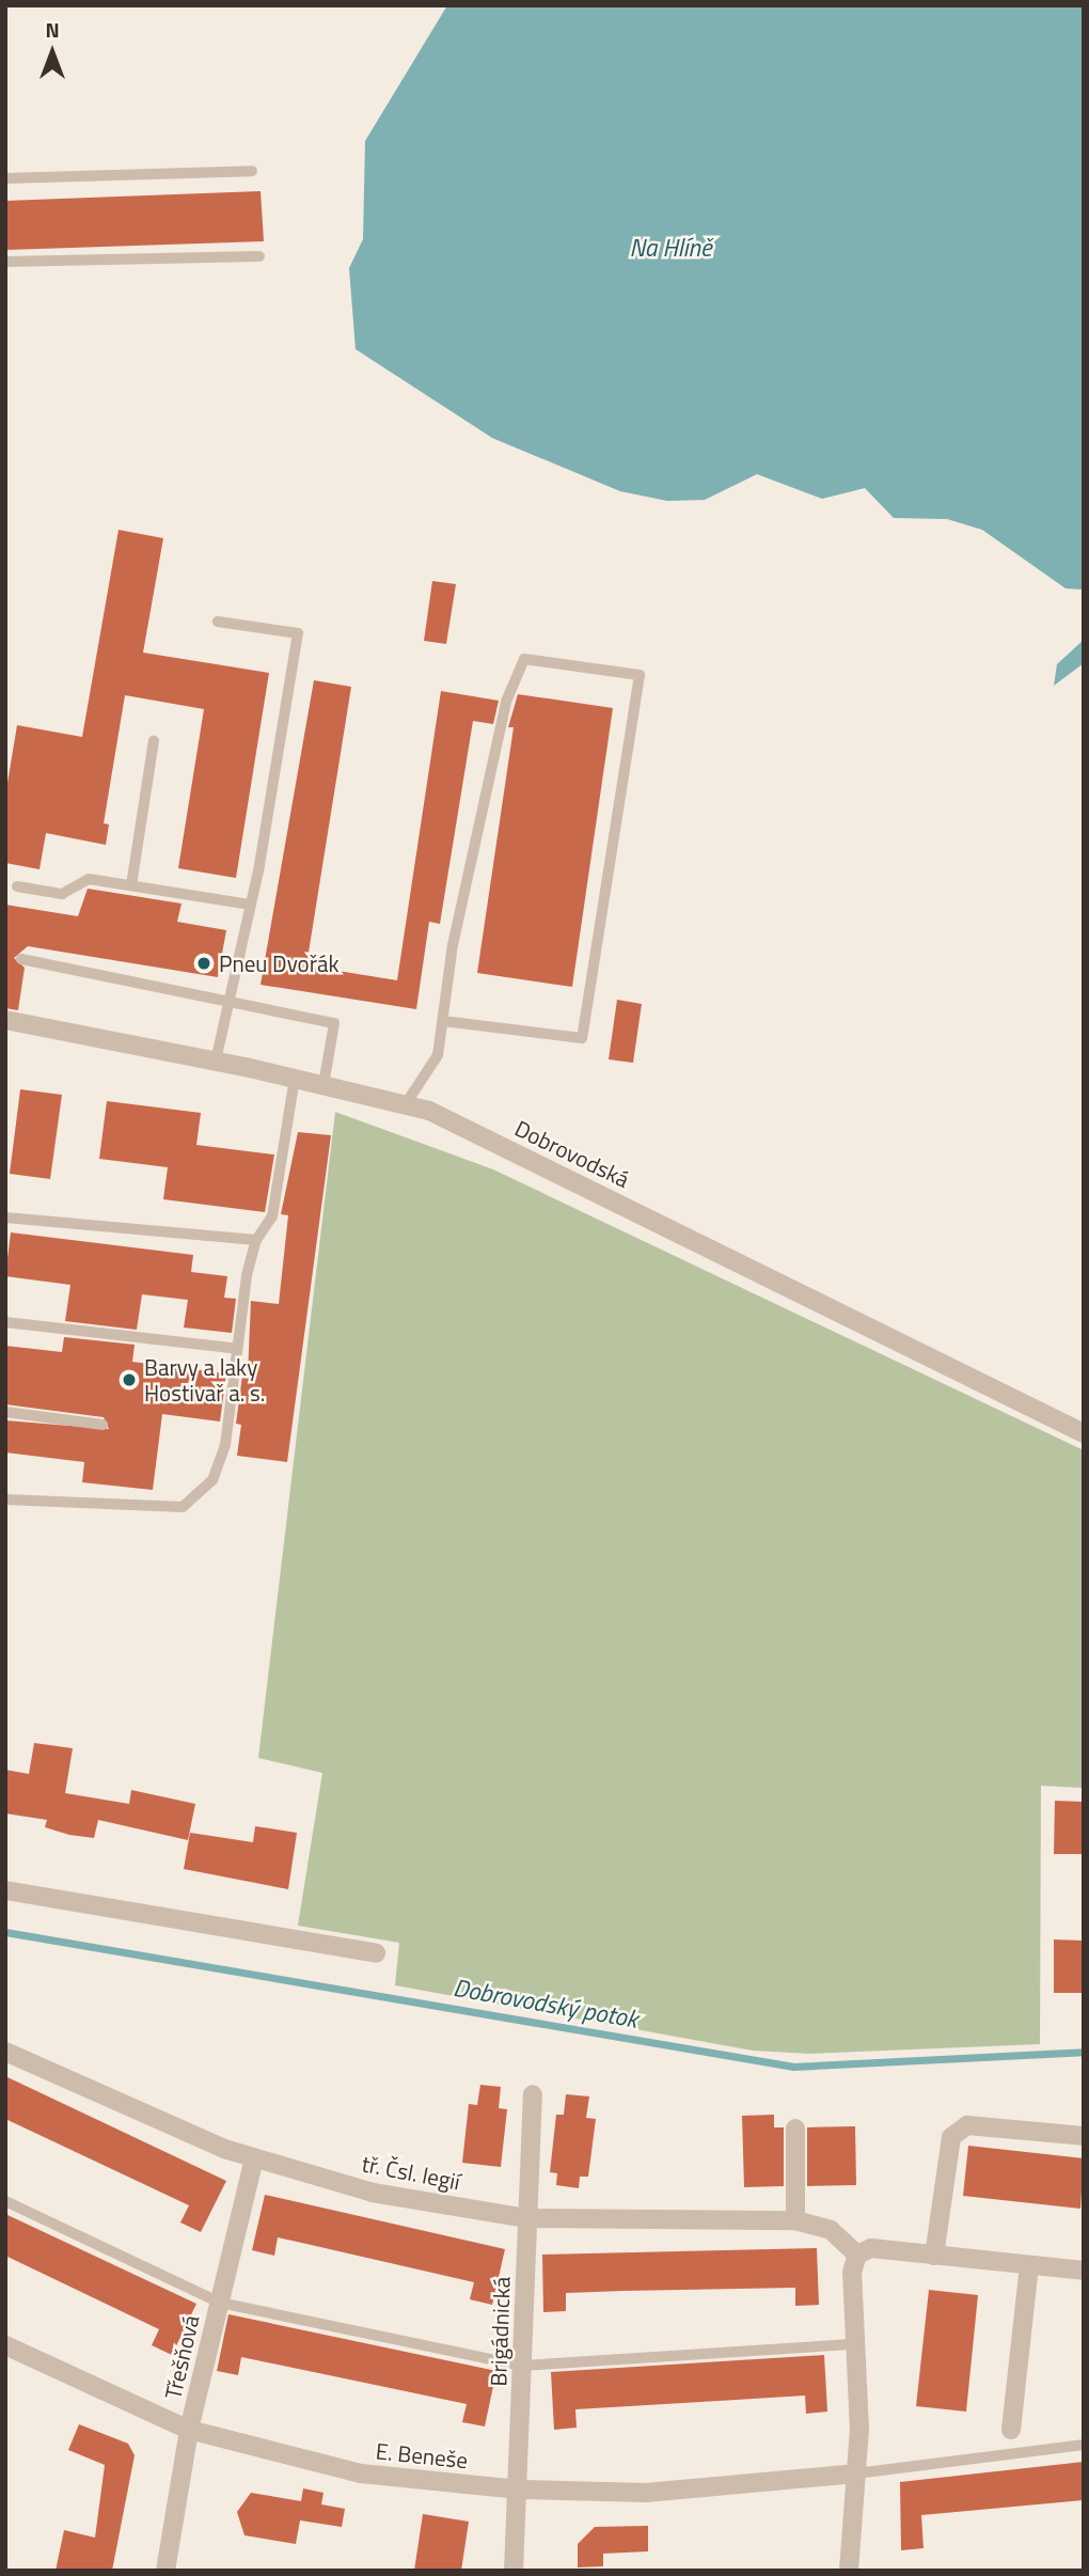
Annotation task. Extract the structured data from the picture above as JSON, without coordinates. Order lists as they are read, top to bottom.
{
  "streets": {
    "street": [
      "Dobrovodská",
      "tř. Čsl. legií",
      "Brigádnická",
      "Třešňová",
      "E. Beneše"
    ]
  },
  "crossings": [
    ["tř. Čsl. legií", "Brigádnická"],
    ["tř. Čsl. legií", "Třešňová"],
    ["Brigádnická", "E. Beneše"],
    ["Třešňová", "E. Beneše"]
  ],
  "water": ["Na Hlíně", "Dobrovodský potok"],
  "places": ["Pneu Dvořák", "Barvy a laky Hostivař a. s."],
  "north": "top"
}
